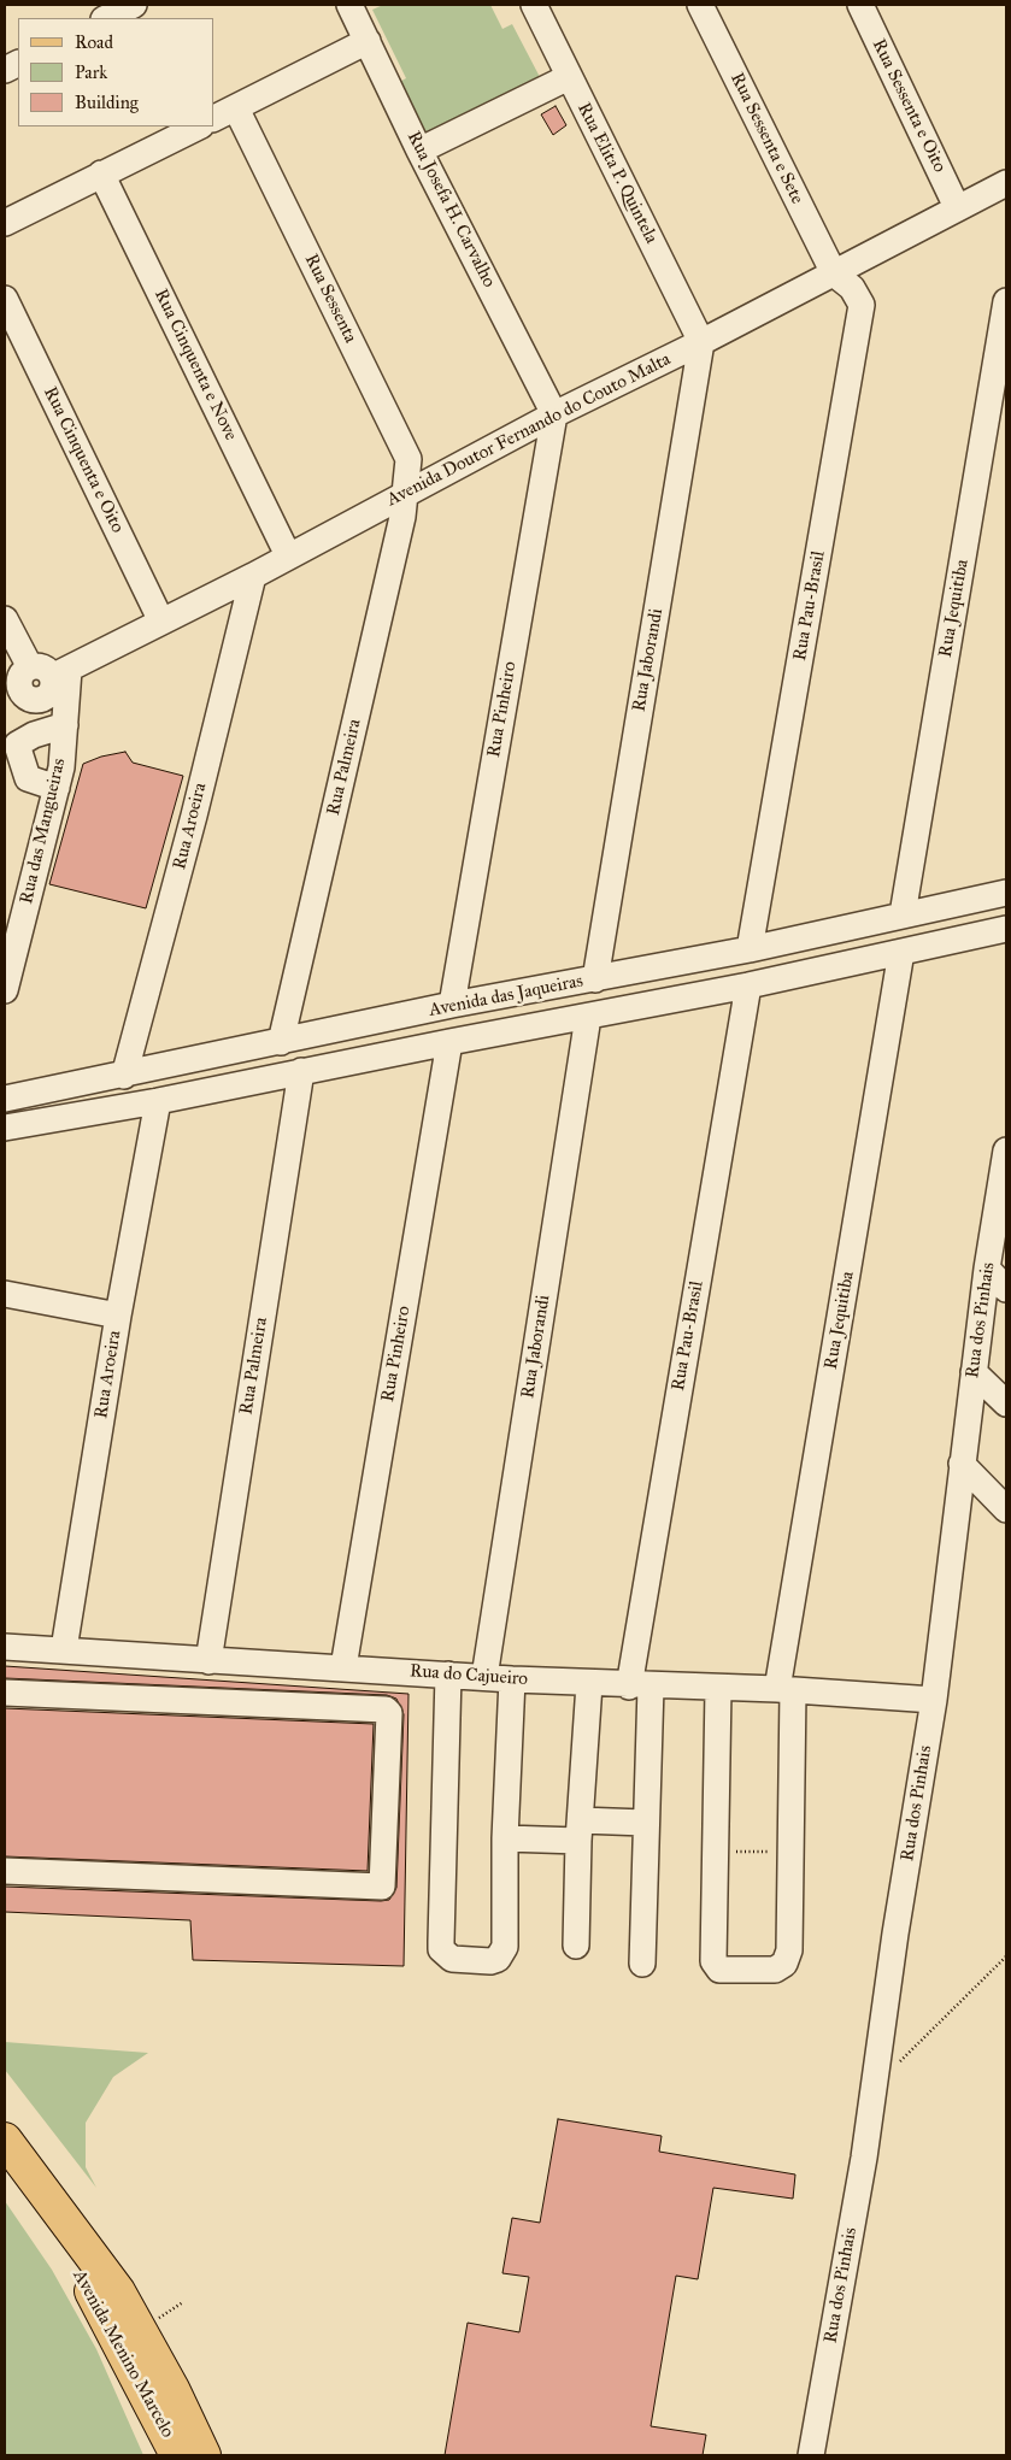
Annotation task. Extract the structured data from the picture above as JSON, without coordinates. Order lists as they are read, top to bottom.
{
  "streets": {
    "main road": ["Avenida Menino Marcelo"],
    "street": [
      "Rua Sessenta e Oito",
      "Rua Sessenta e Sete",
      "Rua Elita P. Quintela",
      "Rua Josefa H. Carvalho",
      "Rua Sessenta",
      "Rua Cinquenta e Nove",
      "Avenida Doutor Fernando do Couto Malta",
      "Rua Cinquenta e Oito",
      "Rua Pau-Brasil",
      "Rua Jequitiba",
      "Rua Jaborandi",
      "Rua Pinheiro",
      "Rua Palmeira",
      "Rua Aroeira",
      "Rua das Mangueiras",
      "Avenida das Jaqueiras",
      "Rua dos Pinhais",
      "Rua do Cajueiro"
    ]
  },
  "crossings": [
    ["Rua Sessenta e Oito", "Avenida Doutor Fernando do Couto Malta"],
    ["Rua Sessenta e Sete", "Avenida Doutor Fernando do Couto Malta"],
    ["Rua Sessenta e Sete", "Rua Pau-Brasil"],
    ["Rua Elita P. Quintela", "Avenida Doutor Fernando do Couto Malta"],
    ["Rua Elita P. Quintela", "Rua Jaborandi"],
    ["Rua Josefa H. Carvalho", "Avenida Doutor Fernando do Couto Malta"],
    ["Rua Josefa H. Carvalho", "Rua Pinheiro"],
    ["Rua Sessenta", "Avenida Doutor Fernando do Couto Malta"],
    ["Rua Sessenta", "Rua Palmeira"],
    ["Rua Cinquenta e Nove", "Avenida Doutor Fernando do Couto Malta"],
    ["Avenida Doutor Fernando do Couto Malta", "Rua Cinquenta e Oito"],
    ["Avenida Doutor Fernando do Couto Malta", "Rua Pau-Brasil"],
    ["Avenida Doutor Fernando do Couto Malta", "Rua Jaborandi"],
    ["Avenida Doutor Fernando do Couto Malta", "Rua Pinheiro"],
    ["Avenida Doutor Fernando do Couto Malta", "Rua Palmeira"],
    ["Avenida Doutor Fernando do Couto Malta", "Rua Aroeira"],
    ["Avenida Doutor Fernando do Couto Malta", "Rua das Mangueiras"],
    ["Rua Pau-Brasil", "Avenida das Jaqueiras"],
    ["Rua Pau-Brasil", "Rua do Cajueiro"],
    ["Rua Jequitiba", "Avenida das Jaqueiras"],
    ["Rua Jequitiba", "Rua do Cajueiro"],
    ["Rua Jaborandi", "Avenida das Jaqueiras"],
    ["Rua Jaborandi", "Rua do Cajueiro"],
    ["Rua Pinheiro", "Avenida das Jaqueiras"],
    ["Rua Pinheiro", "Rua do Cajueiro"],
    ["Rua Palmeira", "Avenida das Jaqueiras"],
    ["Rua Palmeira", "Rua do Cajueiro"],
    ["Rua Aroeira", "Avenida das Jaqueiras"],
    ["Rua Aroeira", "Rua do Cajueiro"],
    ["Rua dos Pinhais", "Rua do Cajueiro"]
  ],
  "legend": ["Road", "Park", "Building"]
}
